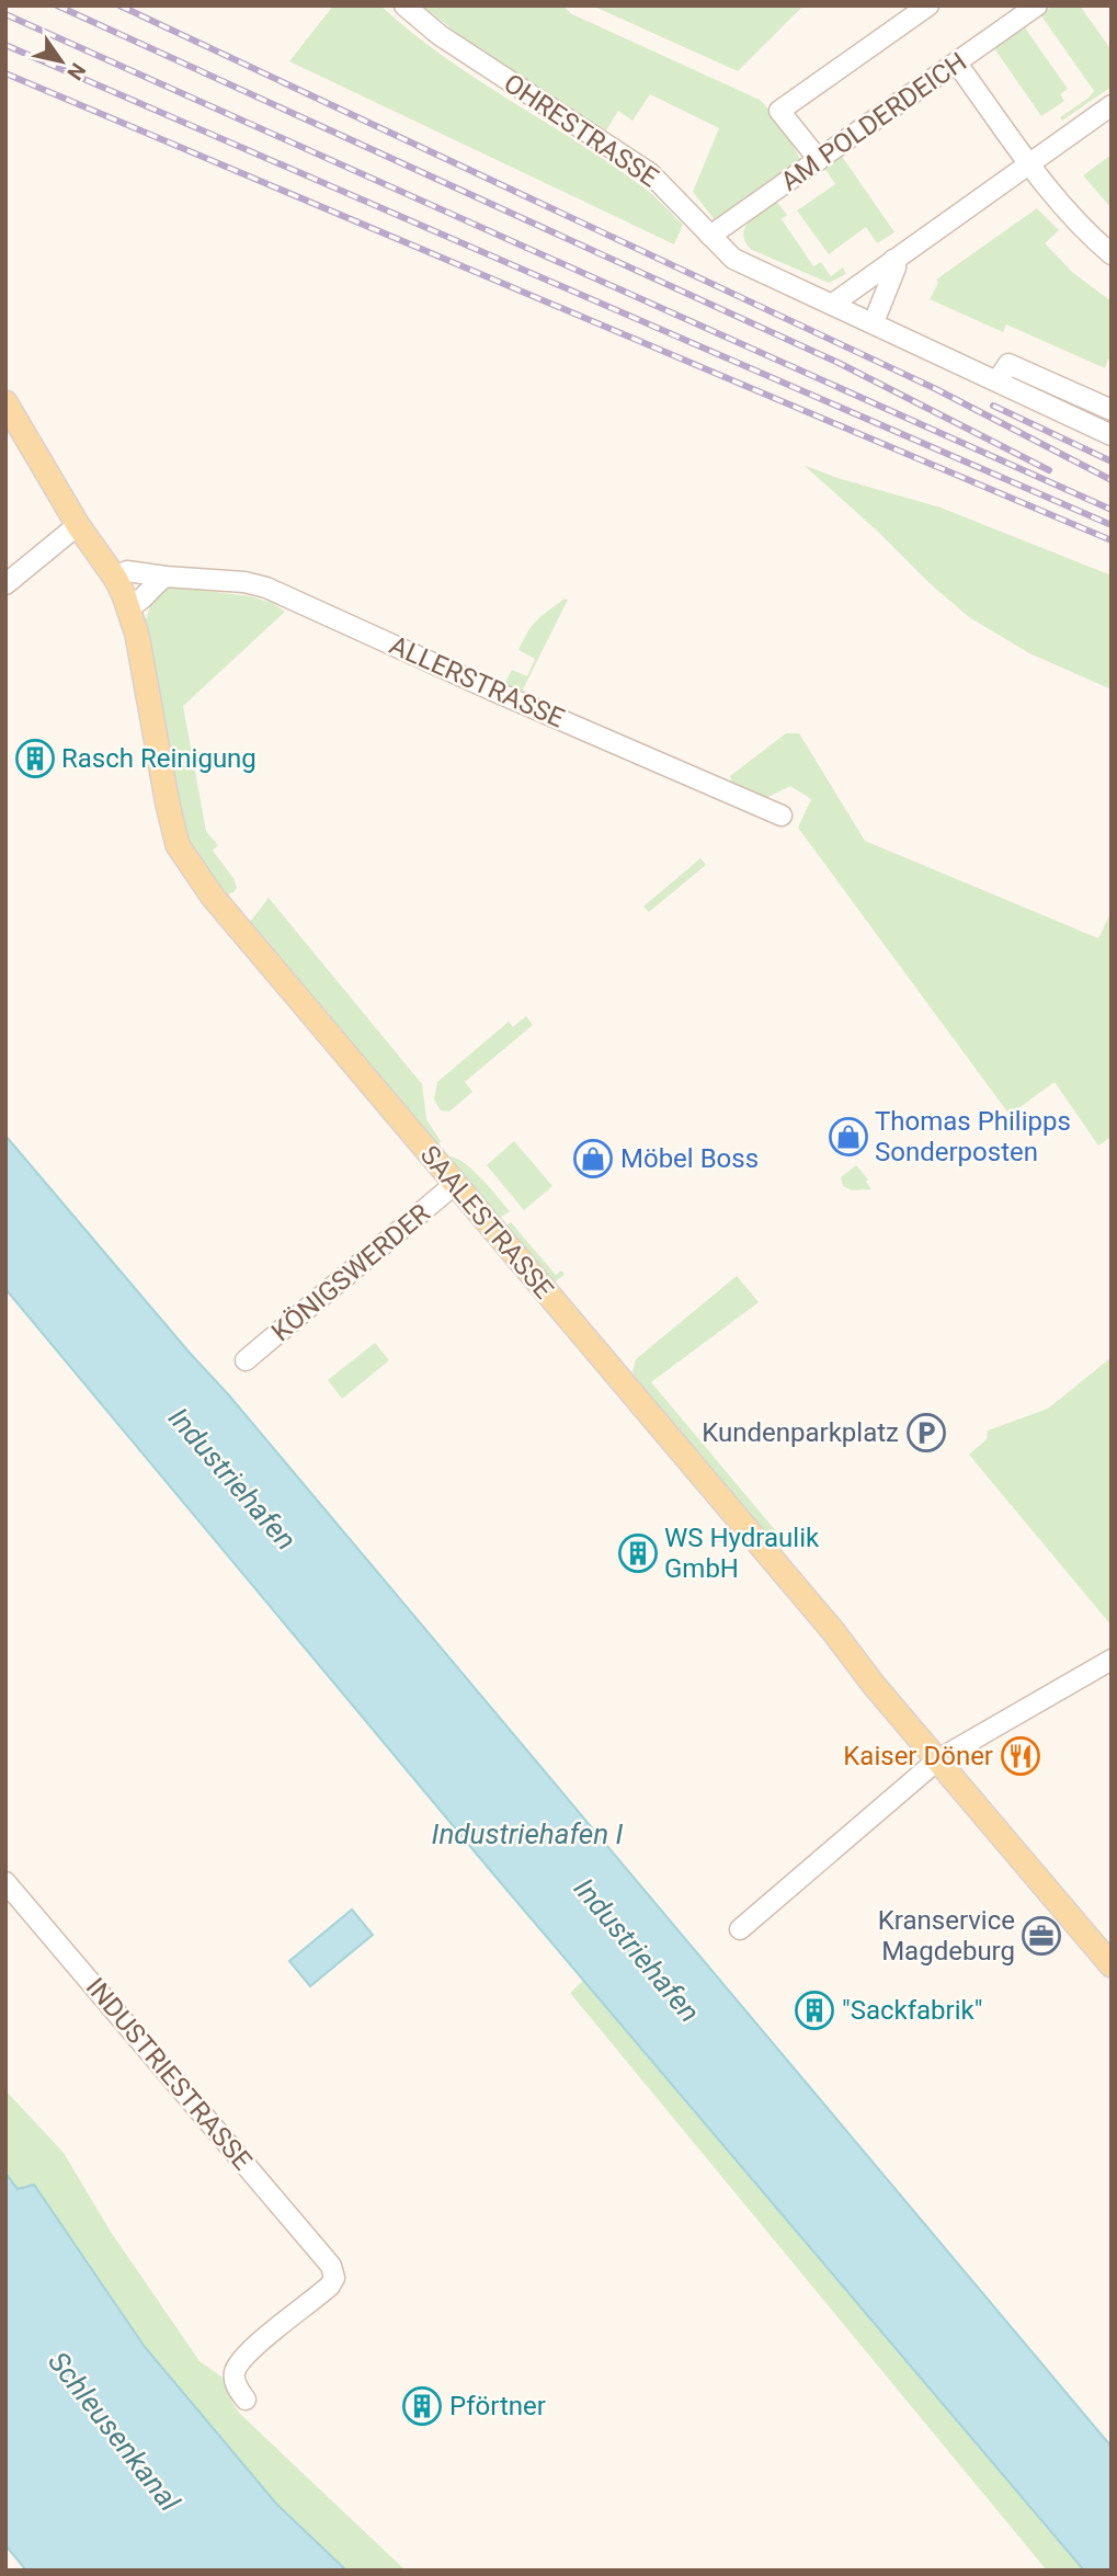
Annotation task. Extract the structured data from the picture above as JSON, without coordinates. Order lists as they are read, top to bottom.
{
  "streets": {
    "main road": ["SAALESTRASSE"],
    "street": [
      "AM POLDERDEICH",
      "OHRESTRASSE",
      "ALLERSTRASSE",
      "KÖNIGSWERDER",
      "INDUSTRIESTRASSE"
    ]
  },
  "crossings": [
    ["AM POLDERDEICH", "OHRESTRASSE"],
    ["ALLERSTRASSE", "SAALESTRASSE"],
    ["SAALESTRASSE", "KÖNIGSWERDER"]
  ],
  "water": ["Industriehafen", "Industriehafen I", "Schleusenkanal"],
  "places": {
    "building": [
      "Rasch Reinigung",
      "WS Hydraulik GmbH",
      "\"Sackfabrik\"",
      "Pförtner"
    ],
    "shop": ["Thomas Philipps Sonderposten", "Möbel Boss"],
    "parking": ["Kundenparkplatz"],
    "restaurant": ["Kaiser Döner"],
    "office": ["Kranservice Magdeburg"]
  },
  "north": "bottom right"
}
